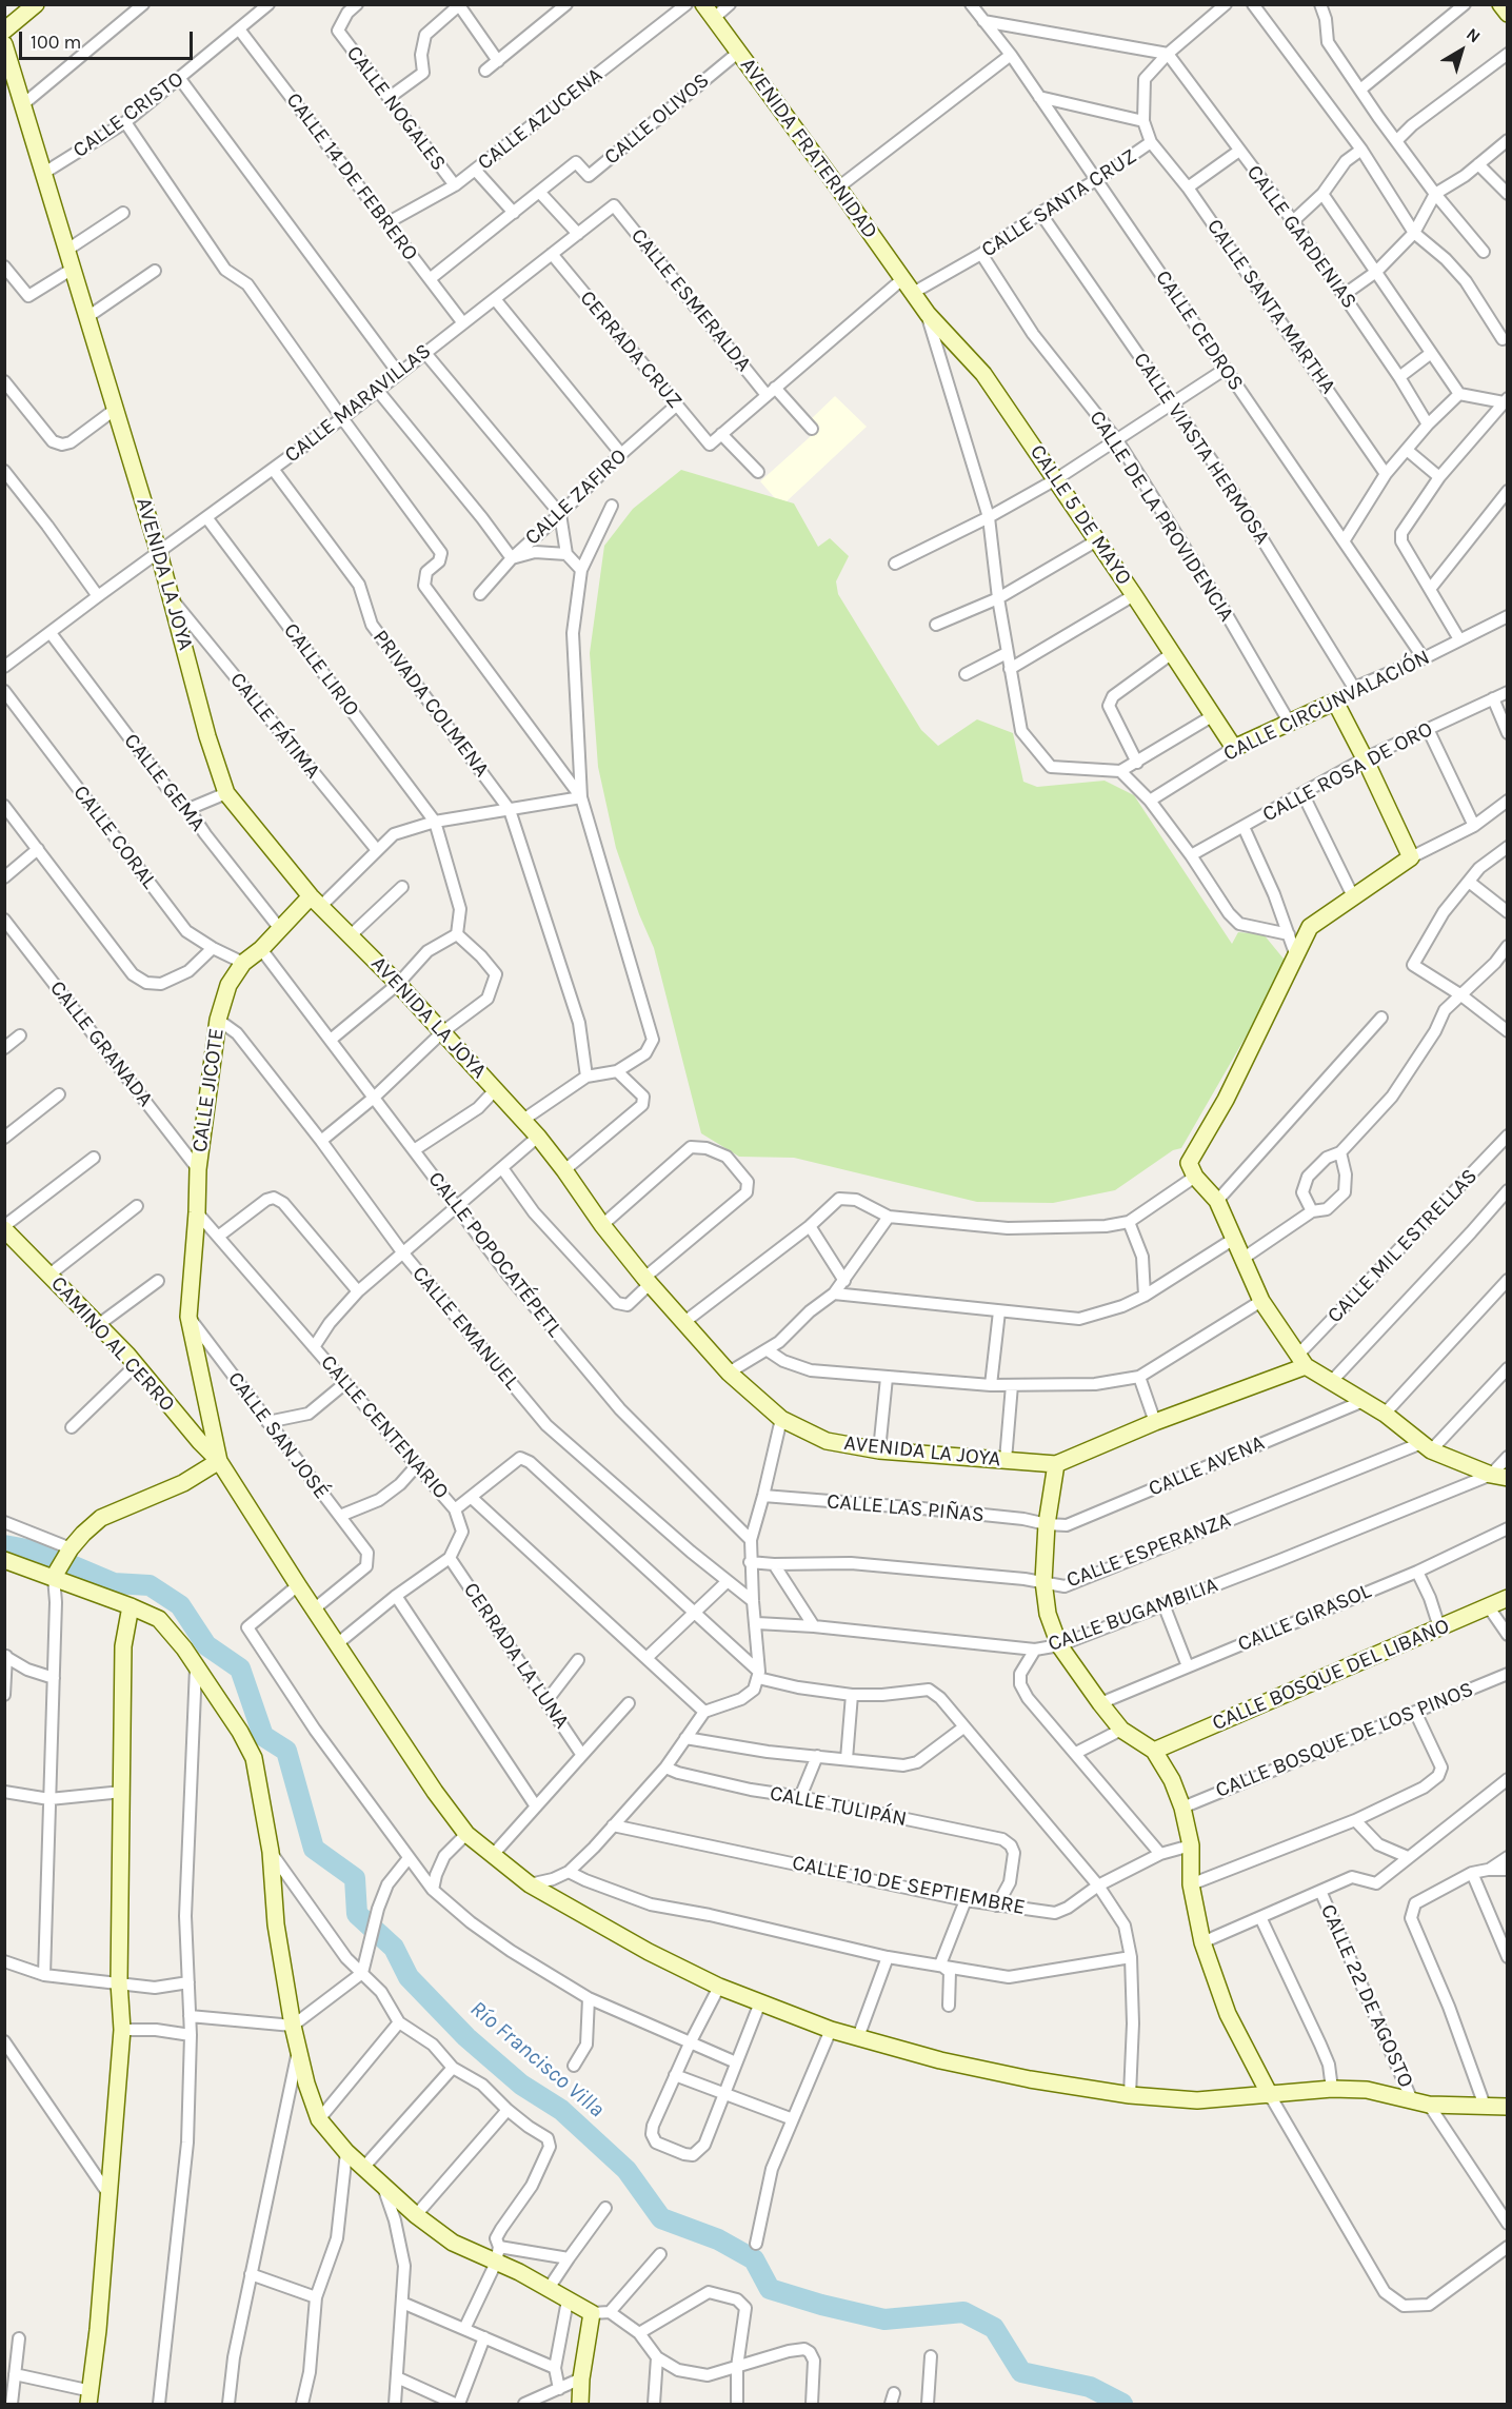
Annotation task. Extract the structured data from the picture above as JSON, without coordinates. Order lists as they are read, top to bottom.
{
  "streets": {
    "main road": [
      "AVENIDA FRATERNIDAD",
      "CALLE 5 DE MAYO",
      "AVENIDA LA JOYA",
      "CALLE CIRCUNVALACIÓN",
      "CALLE JICOTE",
      "CAMINO AL CERRO",
      "CALLE BOSQUE DEL LIBANO"
    ],
    "street": [
      "CALLE NOGALES",
      "CALLE CRISTO",
      "CALLE AZUCENA",
      "CALLE OLIVOS",
      "CALLE 14 DE FEBRERO",
      "CALLE SANTA CRUZ",
      "CALLE GARDENIAS",
      "CALLE ESMERALDA",
      "CALLE SANTA MARTHA",
      "CALLE CEDROS",
      "CERRADA CRUZ",
      "CALLE MARAVILLAS",
      "CALLE VIASTA HERMOSA",
      "CALLE ZAFIRO",
      "CALLE DE LA PROVIDENCIA",
      "CALLE LIRIO",
      "PRIVADA COLMENA",
      "CALLE FÁTIMA",
      "CALLE ROSA DE ORO",
      "CALLE GEMA",
      "CALLE CORAL",
      "CALLE GRANADA",
      "CALLE MIL ESTRELLAS",
      "CALLE POPOCATÉPETL",
      "CALLE EMANUEL",
      "CALLE CENTENARIO",
      "CALLE SAN JOSÉ",
      "CALLE AVENA",
      "CALLE LAS PIÑAS",
      "CALLE ESPERANZA",
      "CALLE BUGAMBILIA",
      "CALLE GIRASOL",
      "CERRADA LA LUNA",
      "CALLE BOSQUE DE LOS PINOS",
      "CALLE TULIPÁN",
      "CALLE 10 DE SEPTIEMBRE",
      "CALLE 22 DE AGOSTO"
    ]
  },
  "crossings": [
    ["CALLE NOGALES", "CALLE AZUCENA"],
    ["CALLE CRISTO", "CALLE 14 DE FEBRERO"],
    ["CALLE CRISTO", "AVENIDA LA JOYA"],
    ["CALLE AZUCENA", "CALLE 14 DE FEBRERO"],
    ["CALLE OLIVOS", "AVENIDA FRATERNIDAD"],
    ["CALLE OLIVOS", "CALLE 14 DE FEBRERO"],
    ["AVENIDA FRATERNIDAD", "CALLE SANTA CRUZ"],
    ["AVENIDA FRATERNIDAD", "CALLE 5 DE MAYO"],
    ["CALLE 14 DE FEBRERO", "CALLE MARAVILLAS"],
    ["CALLE SANTA CRUZ", "CALLE GARDENIAS"],
    ["CALLE SANTA CRUZ", "CALLE SANTA MARTHA"],
    ["CALLE SANTA CRUZ", "CALLE CEDROS"],
    ["CALLE SANTA CRUZ", "CALLE VIASTA HERMOSA"],
    ["CALLE SANTA CRUZ", "CALLE 5 DE MAYO"],
    ["CALLE SANTA CRUZ", "CALLE DE LA PROVIDENCIA"],
    ["CALLE ESMERALDA", "CALLE MARAVILLAS"],
    ["CALLE CEDROS", "CALLE CIRCUNVALACIÓN"],
    ["CERRADA CRUZ", "CALLE MARAVILLAS"],
    ["CERRADA CRUZ", "CALLE ZAFIRO"],
    ["CALLE MARAVILLAS", "AVENIDA LA JOYA"],
    ["CALLE MARAVILLAS", "CALLE LIRIO"],
    ["CALLE MARAVILLAS", "PRIVADA COLMENA"],
    ["CALLE MARAVILLAS", "CALLE GEMA"],
    ["CALLE VIASTA HERMOSA", "CALLE CIRCUNVALACIÓN"],
    ["CALLE 5 DE MAYO", "CALLE CIRCUNVALACIÓN"],
    ["CALLE DE LA PROVIDENCIA", "CALLE CIRCUNVALACIÓN"],
    ["AVENIDA LA JOYA", "CALLE FÁTIMA"],
    ["AVENIDA LA JOYA", "CALLE JICOTE"],
    ["AVENIDA LA JOYA", "CALLE MIL ESTRELLAS"],
    ["CALLE GEMA", "CALLE JICOTE"],
    ["CALLE CORAL", "CALLE JICOTE"],
    ["CALLE GRANADA", "CALLE JICOTE"],
    ["CALLE JICOTE", "CALLE POPOCATÉPETL"],
    ["CALLE JICOTE", "CALLE EMANUEL"],
    ["CALLE JICOTE", "CAMINO AL CERRO"],
    ["CALLE JICOTE", "CALLE CENTENARIO"],
    ["CALLE JICOTE", "CALLE SAN JOSÉ"],
    ["CALLE AVENA", "CALLE LAS PIÑAS"],
    ["CALLE TULIPÁN", "CALLE 10 DE SEPTIEMBRE"]
  ],
  "water": ["Río Francisco Villa"],
  "scale_bar": "100 m",
  "north": "top right"
}
